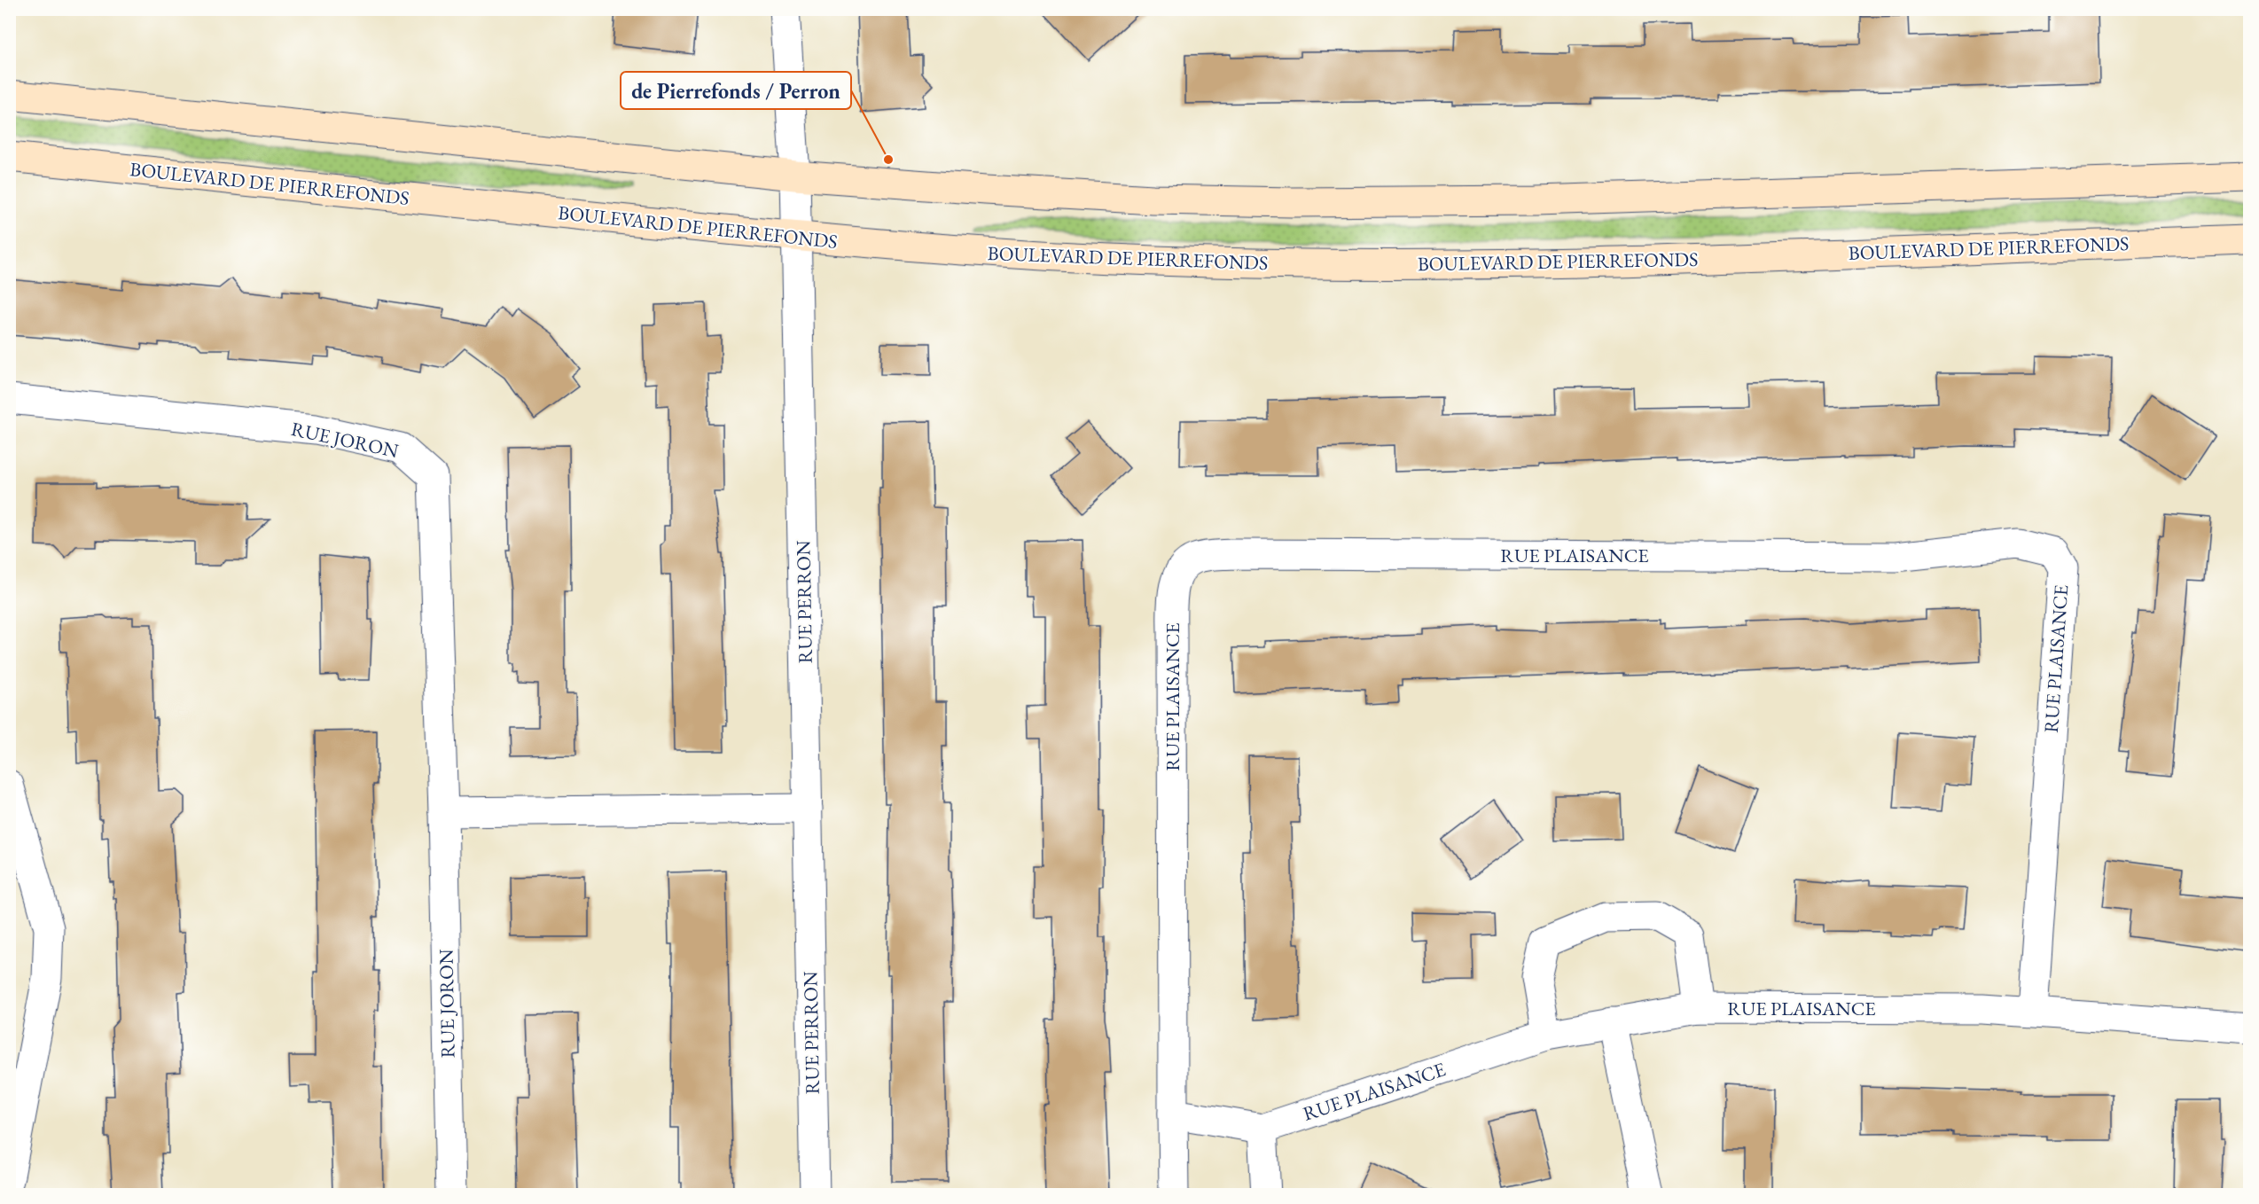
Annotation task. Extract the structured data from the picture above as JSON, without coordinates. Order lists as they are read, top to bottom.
{
  "streets": {
    "main road": ["BOULEVARD DE PIERREFONDS"],
    "street": ["RUE JORON", "RUE PLAISANCE", "RUE PERRON"]
  },
  "crossings": [
    ["BOULEVARD DE PIERREFONDS", "RUE PERRON"]
  ],
  "places": ["de Pierrefonds / Perron"]
}
